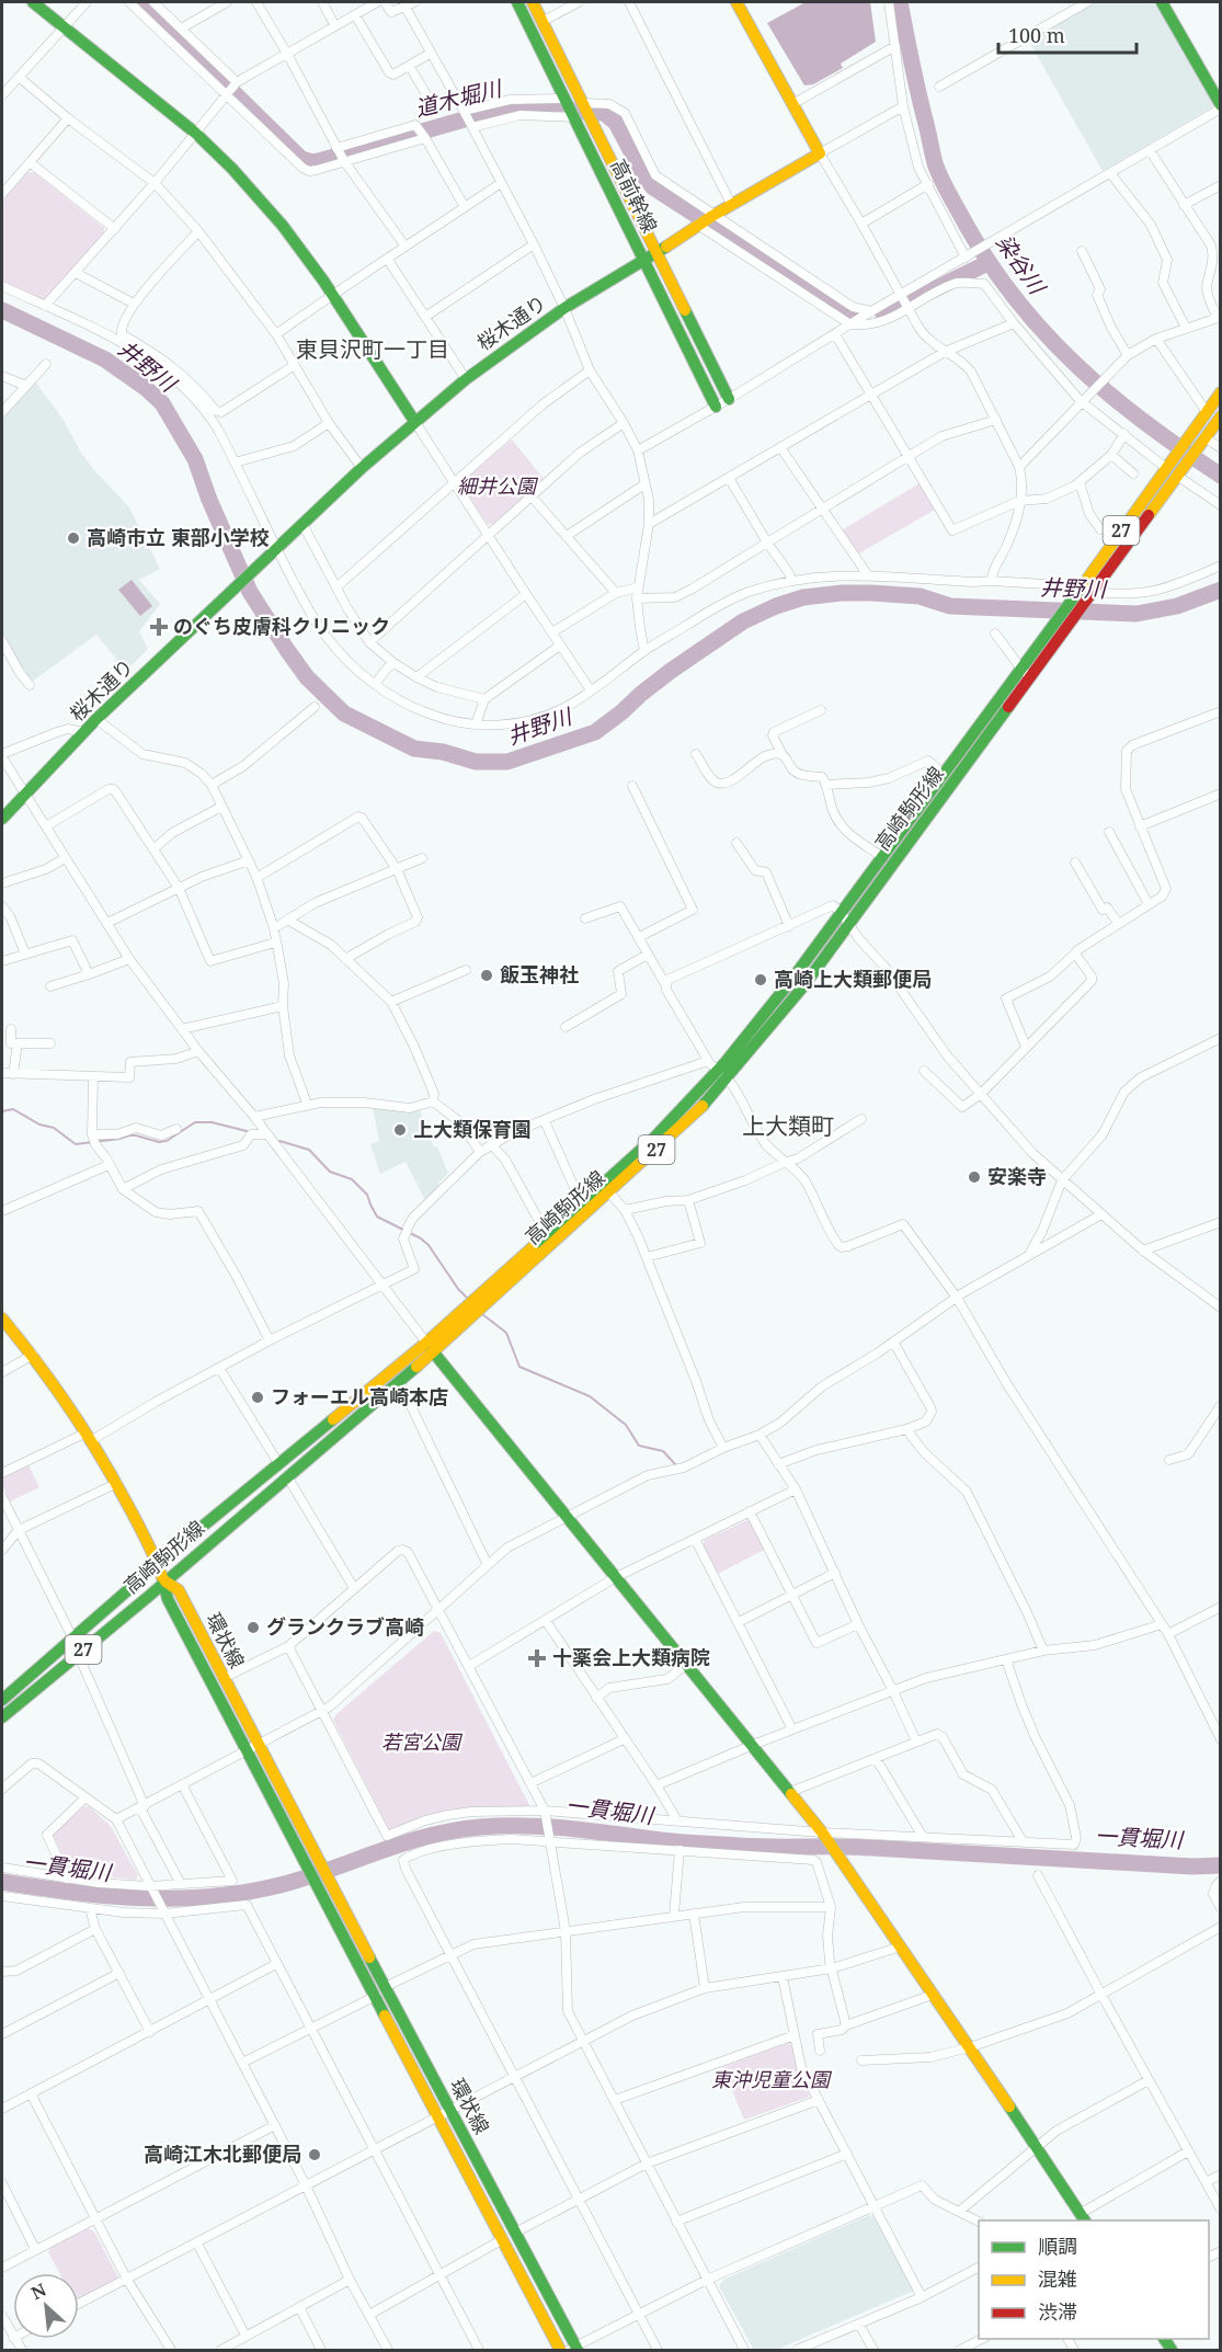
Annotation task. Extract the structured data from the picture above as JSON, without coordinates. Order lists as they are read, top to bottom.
{
  "streets": {
    "street": [
      "高前幹線",
      "桜木通り",
      "27",
      "高崎駒形線",
      "環状線"
    ]
  },
  "crossings": [
    ["高前幹線", "桜木通り"],
    ["27", "高崎駒形線"],
    ["高崎駒形線", "環状線"]
  ],
  "districts": ["東貝沢町一丁目", "上大類町"],
  "water": [
    "道木堀川",
    "染谷川",
    "井野川",
    "一貫堀川"
  ],
  "parks": ["細井公園", "若宮公園", "東沖児童公園"],
  "places": {
    "other": [
      "高崎市立 東部小学校",
      "飯玉神社",
      "高崎上大類郵便局",
      "上大類保育園",
      "安楽寺",
      "フォーエル高崎本店",
      "グランクラブ高崎",
      "高崎江木北郵便局"
    ],
    "health": ["のぐち皮膚科クリニック", "十薬会上大類病院"]
  },
  "legend": ["順調", "混雑", "渋滞"],
  "scale_bar": "100 m",
  "north": "top left"
}
